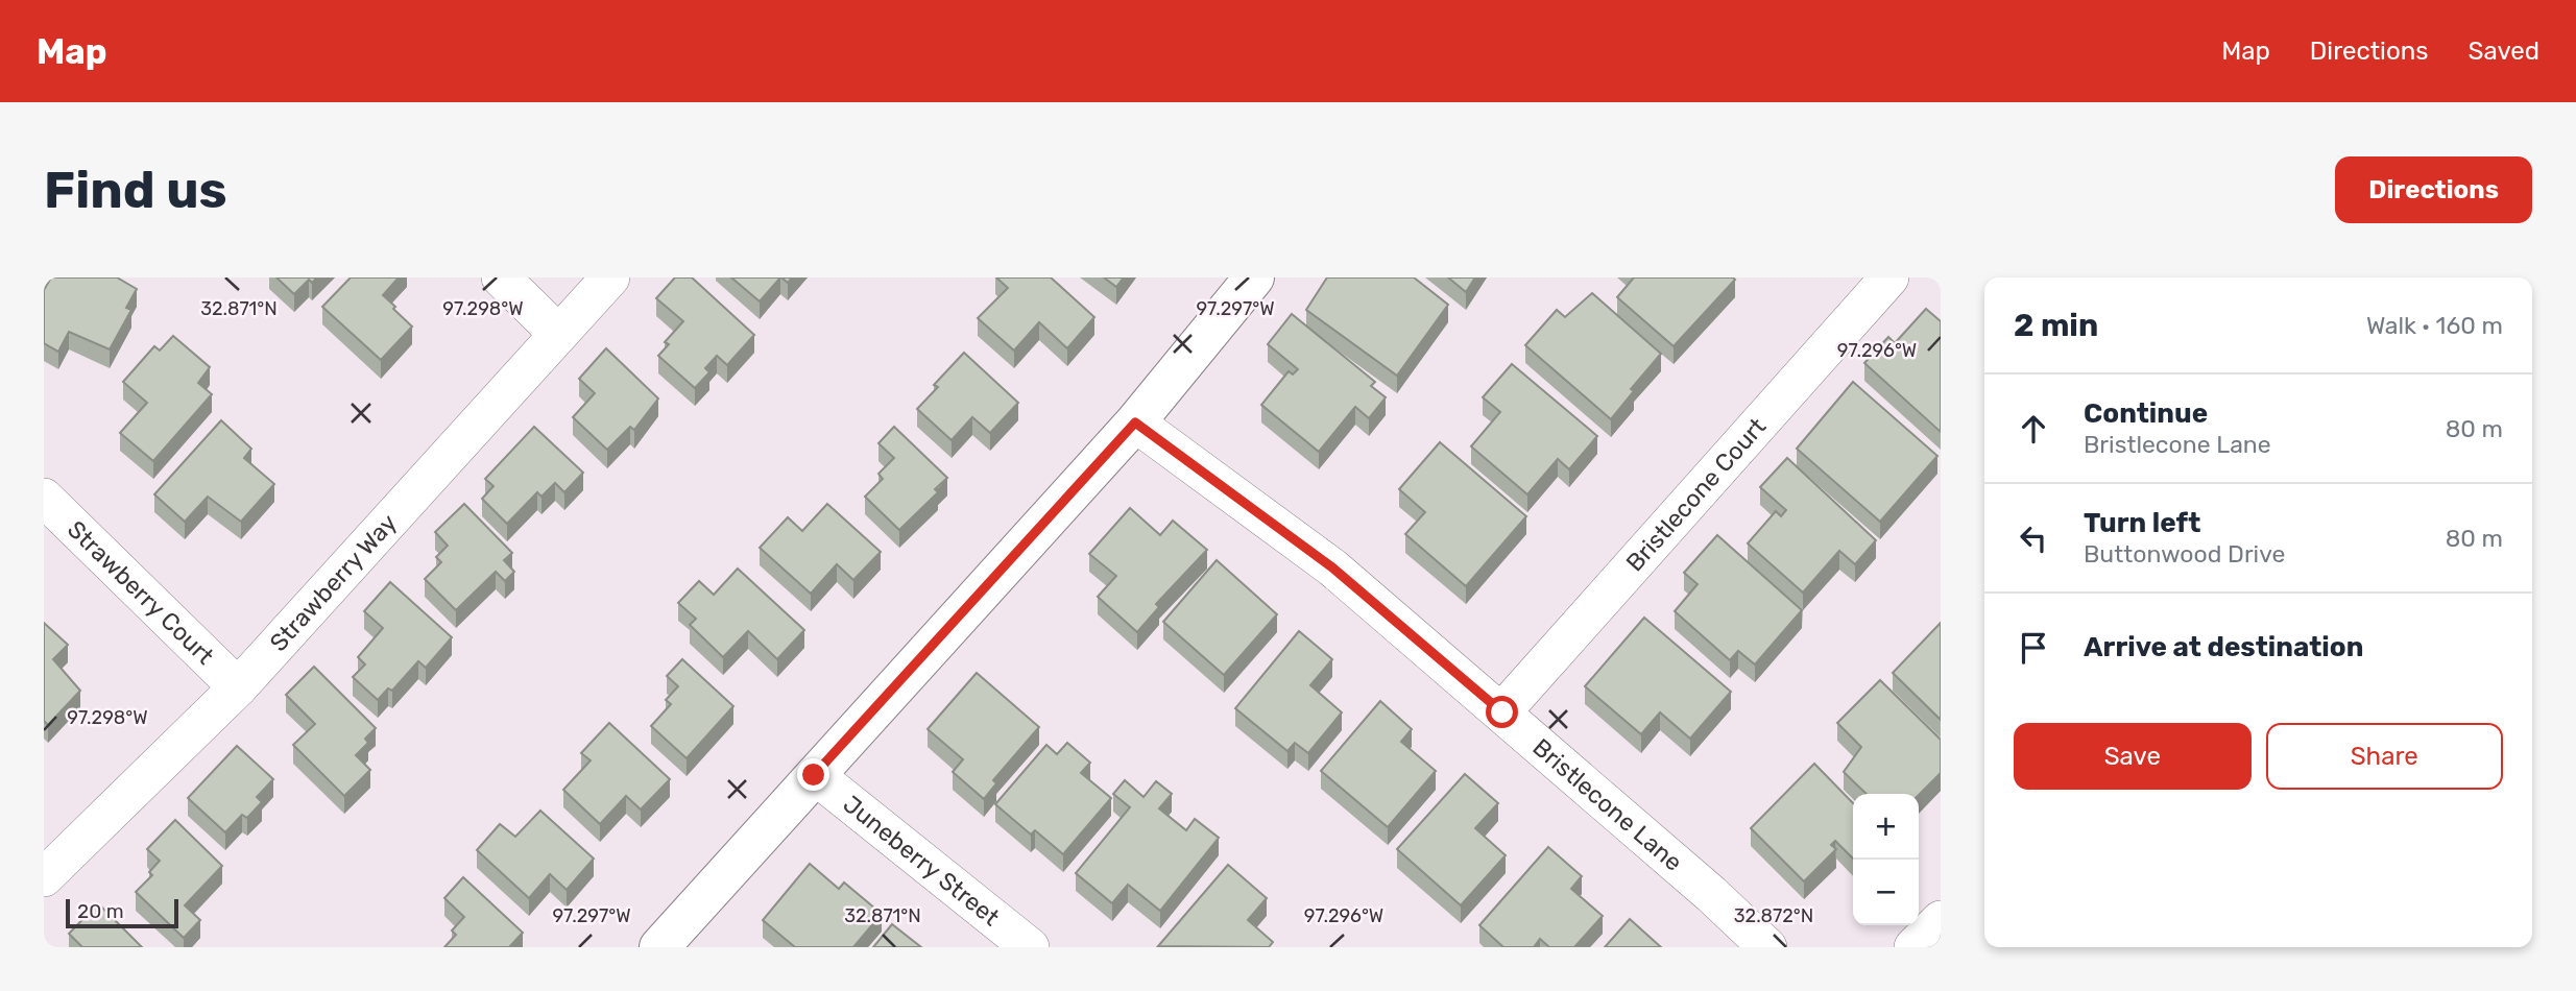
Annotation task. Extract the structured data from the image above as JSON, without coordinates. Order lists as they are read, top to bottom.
{
  "streets": {
    "street": [
      "Bristlecone Court",
      "Strawberry Way",
      "Strawberry Court",
      "Bristlecone Lane",
      "Juneberry Street"
    ]
  },
  "crossings": [
    ["Bristlecone Court", "Bristlecone Lane"],
    ["Strawberry Way", "Strawberry Court"]
  ],
  "scale_bar": "20 m",
  "page": {
    "header": "Map",
    "nav": ["Map", "Directions", "Saved"],
    "buttons": [
      "Directions",
      ["Save", "Share"]
    ],
    "title": "Find us",
    "heading": ["2 min", "Walk · 160 m"],
    "list": [
      ["Continue", "Bristlecone Lane", "80 m"],
      ["Turn left", "Buttonwood Drive", "80 m"],
      "Arrive at destination"
    ],
    "map_buttons": ["+", "−"],
    "scale": "20 m"
  },
  "coordinates": [
    "32.871°N",
    "97.298°W",
    "97.297°W",
    "97.296°W",
    "32.872°N"
  ]
}
